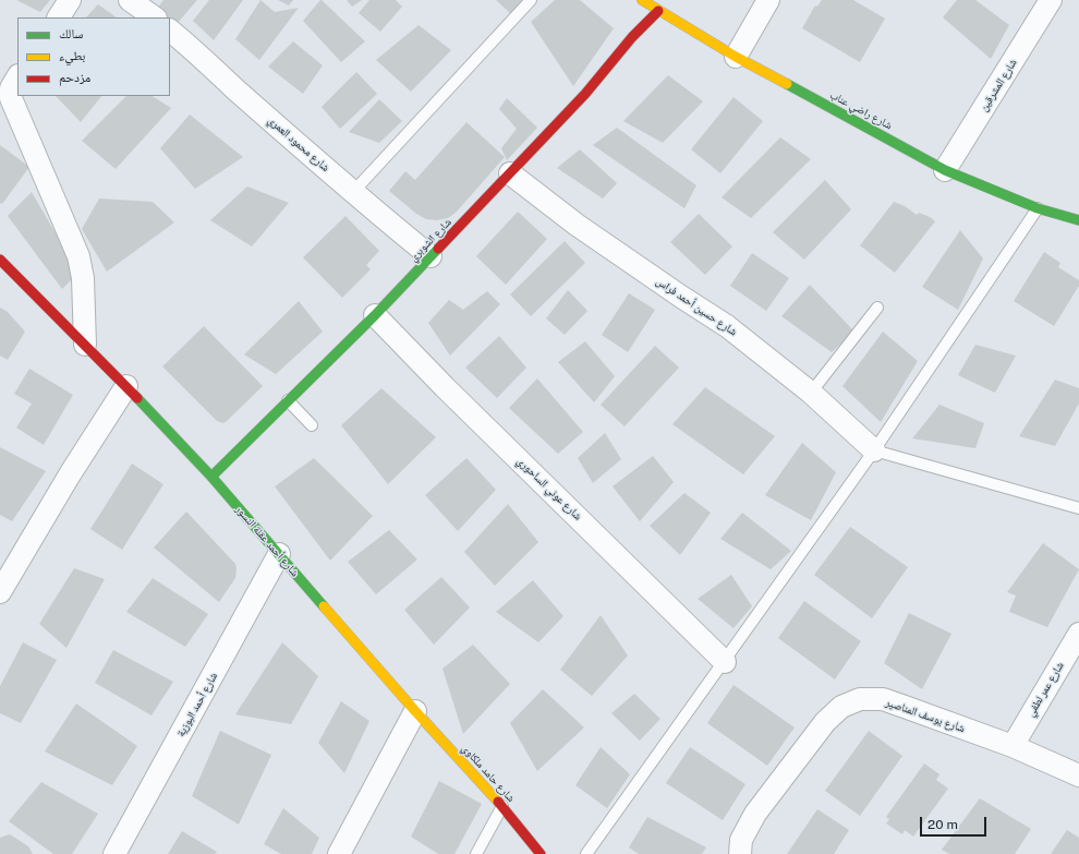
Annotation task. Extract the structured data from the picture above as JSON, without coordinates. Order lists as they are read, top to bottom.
{
  "streets": {
    "street": [
      "شارع المشرقين",
      "شارع راضي عناب",
      "شارع محمود العمري",
      "شارع الشوبري",
      "شارع حسين أحمد فراس",
      "شارع عوني الساحوري",
      "شارع أحمد عقلة النسور",
      "شارع عمر لطفي",
      "شارع أحمد البوزية",
      "شارع يوسف المناصير",
      "شارع حامد ملكاوي"
    ]
  },
  "crossings": [
    ["شارع المشرقين", "شارع راضي عناب"],
    ["شارع راضي عناب", "شارع الشوبري"],
    ["شارع محمود العمري", "شارع الشوبري"],
    ["شارع الشوبري", "شارع حسين أحمد فراس"],
    ["شارع الشوبري", "شارع عوني الساحوري"],
    ["شارع الشوبري", "شارع أحمد عقلة النسور"],
    ["شارع أحمد عقلة النسور", "شارع أحمد البوزية"],
    ["شارع أحمد عقلة النسور", "شارع حامد ملكاوي"],
    ["شارع عمر لطفي", "شارع يوسف المناصير"]
  ],
  "legend": ["سالك", "بطيء", "مزدحم"],
  "scale_bar": "20 m"
}
